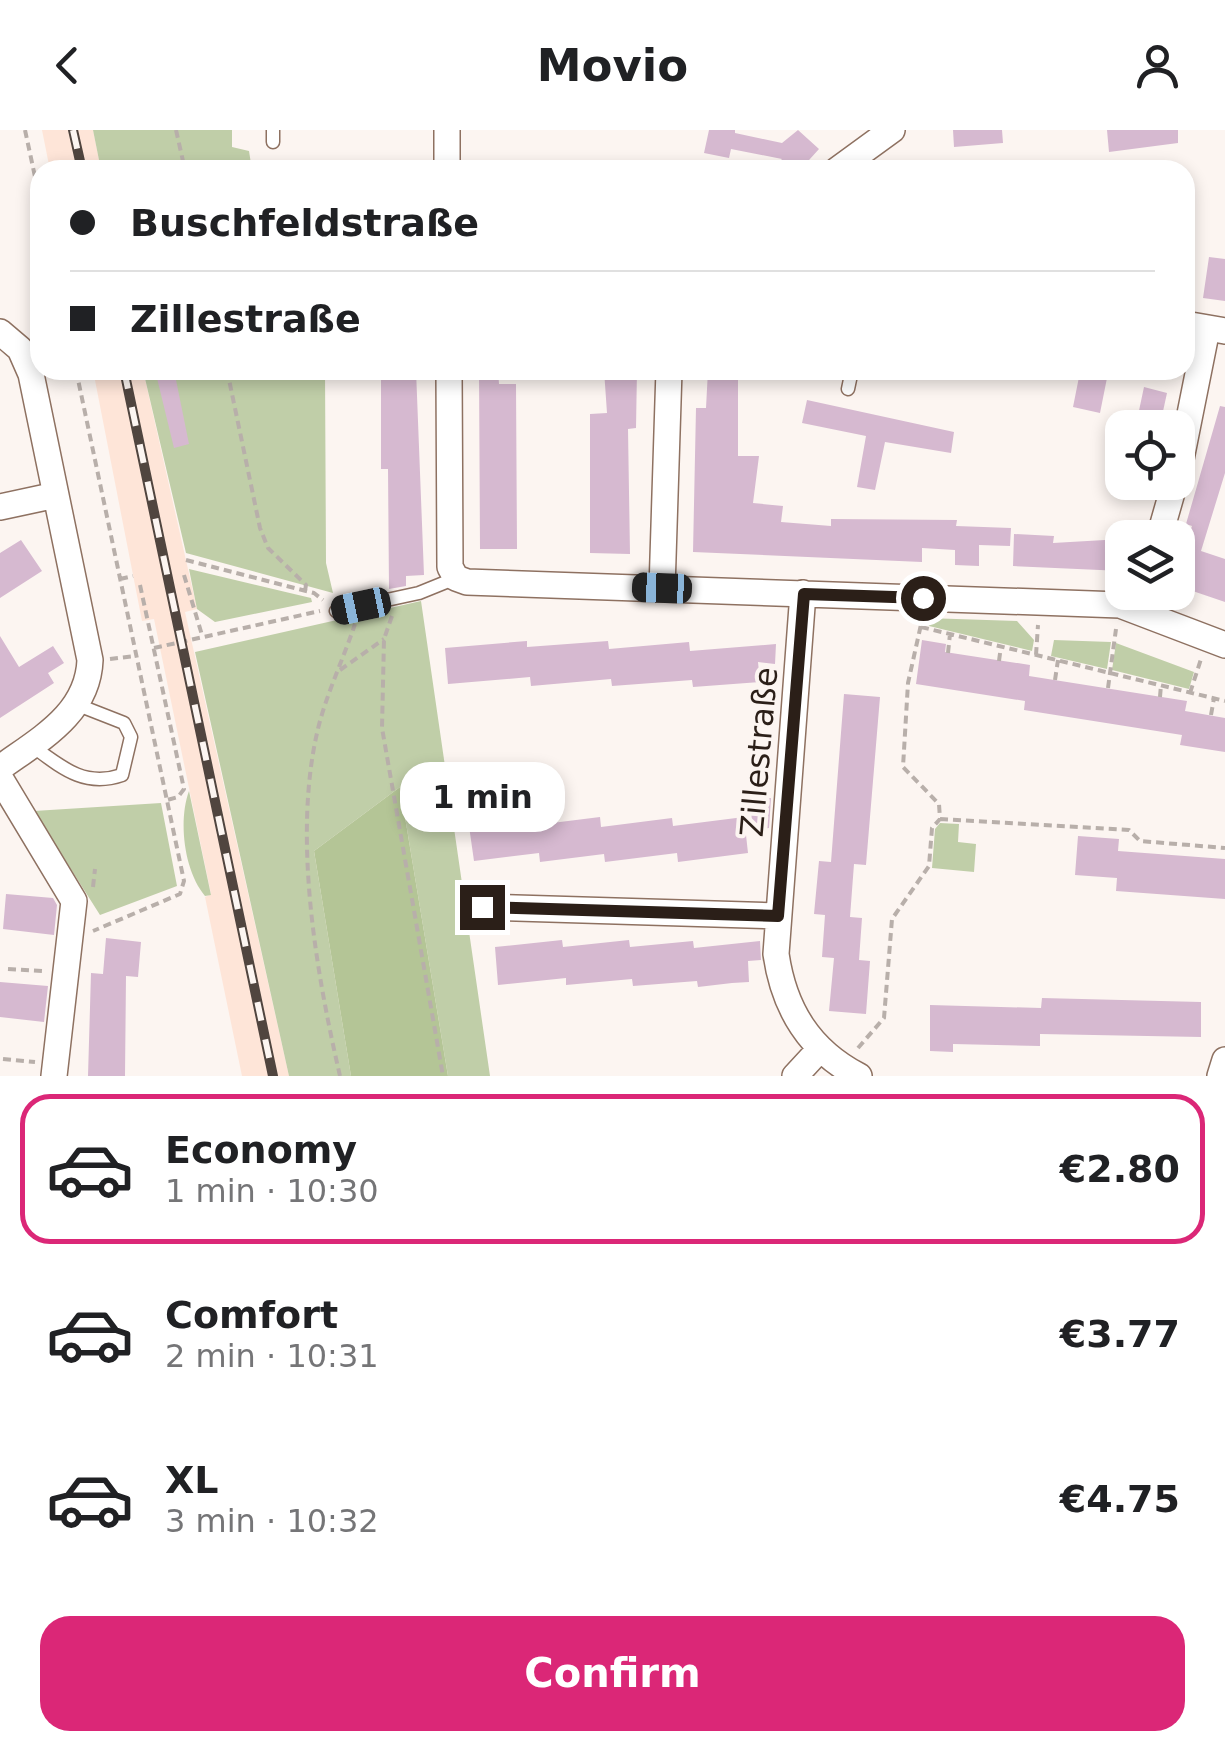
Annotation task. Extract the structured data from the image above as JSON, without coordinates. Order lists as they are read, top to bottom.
{
  "streets": {
    "street": ["Zillestraße"]
  },
  "page": {
    "header": "Movio",
    "banner": ["Buschfeldstraße", "Zillestraße"],
    "bubble": "1 min",
    "list": [
      {
        "name": "Economy",
        "note": "1 min · 10:30",
        "value": "€2.80"
      },
      {
        "name": "Comfort",
        "note": "2 min · 10:31",
        "value": "€3.77"
      },
      {
        "name": "XL",
        "note": "3 min · 10:32",
        "value": "€4.75"
      }
    ],
    "buttons": "Confirm"
  }
}
